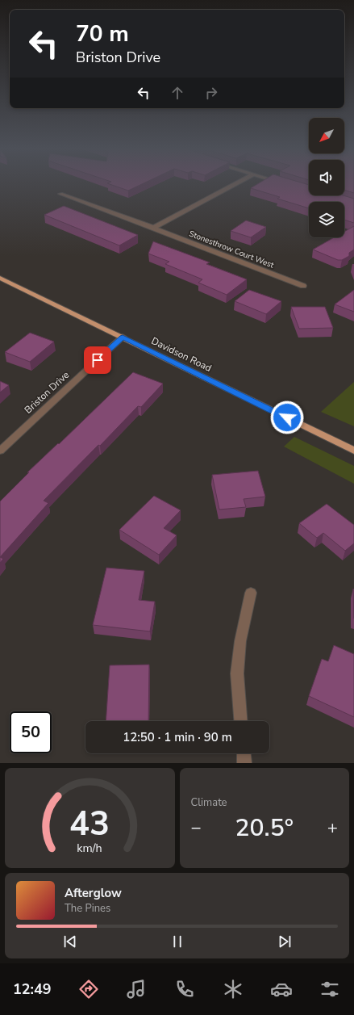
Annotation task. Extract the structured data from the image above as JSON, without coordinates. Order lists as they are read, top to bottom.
{
  "streets": {
    "main road": ["Davidson Road"],
    "street": ["Stonesthrow Court West", "Briston Drive"]
  },
  "crossings": [
    ["Davidson Road", "Briston Drive"]
  ],
  "north": "bottom left",
  "page": {
    "turn": ["70 m", "Briston Drive"],
    "limit": "50",
    "trip": "12:50 · 1 min · 90 m",
    "tile": "Climate",
    "heat": ["−", "20.5°", "+"],
    "song": ["Afterglow", "The Pines"],
    "tabs": "12:49",
    "gauge": ["43", "km/h"]
  }
}
